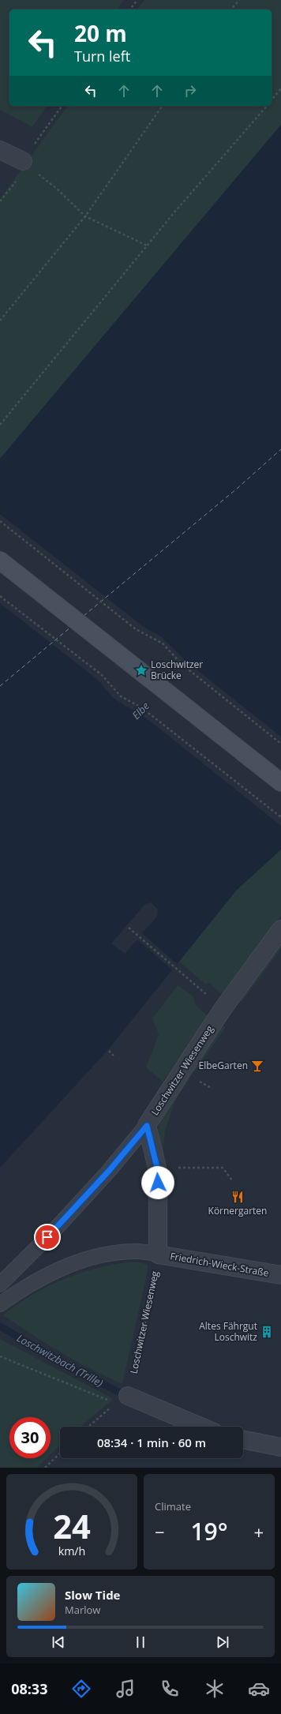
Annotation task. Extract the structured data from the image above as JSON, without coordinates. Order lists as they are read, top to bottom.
{
  "streets": {
    "street": ["Loschwitzer Wiesenweg", "Friedrich-Wieck-Straße"]
  },
  "crossings": [
    ["Loschwitzer Wiesenweg", "Friedrich-Wieck-Straße"]
  ],
  "water": ["Elbe", "Loschwitzbach (Trille)"],
  "places": {
    "place": ["Loschwitzer Brücke"],
    "bar": ["ElbeGarten"],
    "restaurant": ["Körnergarten"],
    "building": ["Altes Fährgut Loschwitz"]
  },
  "page": {
    "turn": ["20 m", "Turn left"],
    "limit": "30",
    "trip": "08:34 · 1 min · 60 m",
    "tile": "Climate",
    "heat": ["−", "19°", "+"],
    "song": ["Slow Tide", "Marlow"],
    "tabs": "08:33",
    "gauge": ["24", "km/h"]
  }
}
